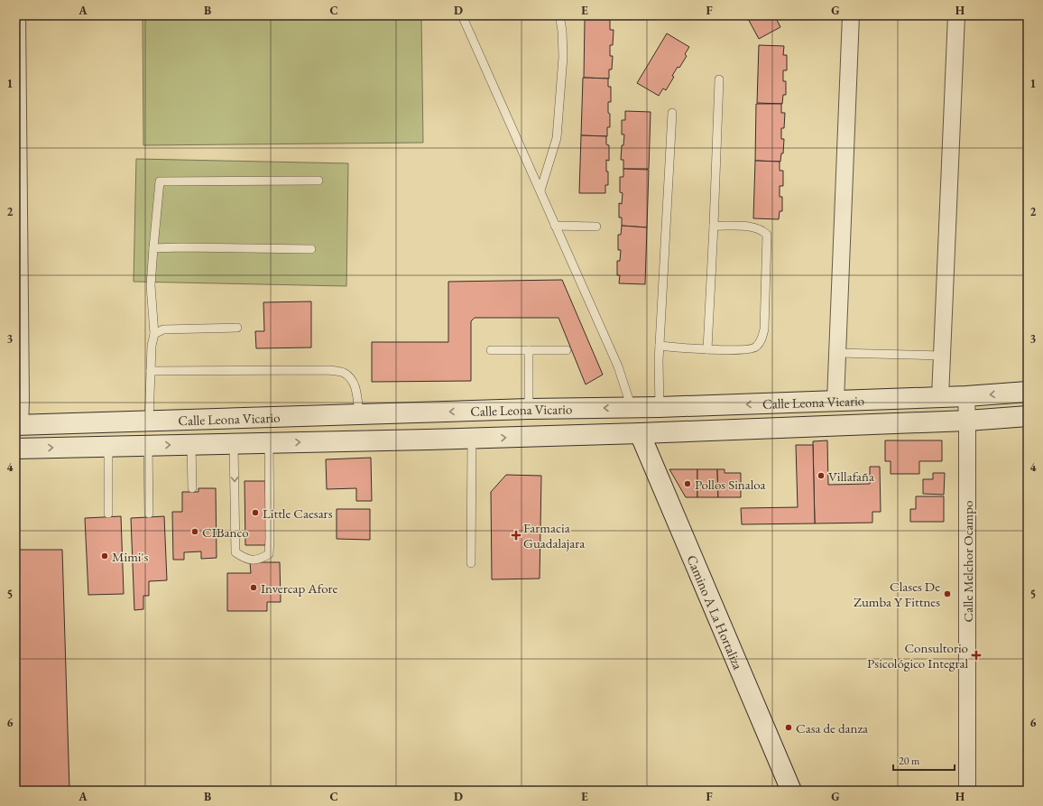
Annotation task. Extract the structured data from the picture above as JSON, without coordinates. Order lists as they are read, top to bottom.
{
  "streets": {
    "main road": ["Calle Leona Vicario", "Camino A La Hortaliza"],
    "street": ["Calle Melchor Ocampo"]
  },
  "crossings": [
    ["Calle Leona Vicario", "Calle Melchor Ocampo"],
    ["Calle Leona Vicario", "Camino A La Hortaliza"]
  ],
  "places": {
    "other": [
      "Villafaña",
      "Pollos Sinaloa",
      "Little Caesars",
      "CIBanco",
      "Mimi's",
      "Invercap Afore",
      "Clases De Zumba Y Fittnes",
      "Casa de danza"
    ],
    "health": ["Farmacia Guadalajara", "Consultorio Psicológico Integral"]
  },
  "scale_bar": "20 m",
  "grid": {
    "columns": [
      "A",
      "B",
      "C",
      "D",
      "E",
      "F",
      "G",
      "H"
    ],
    "rows": [
      "1",
      "2",
      "3",
      "4",
      "5",
      "6"
    ]
  }
}
